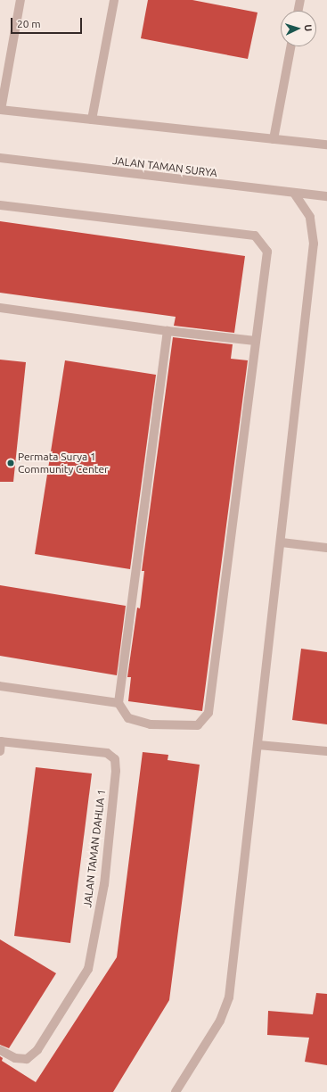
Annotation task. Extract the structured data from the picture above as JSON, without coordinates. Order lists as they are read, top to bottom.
{
  "streets": {
    "street": ["JALAN TAMAN SURYA", "JALAN TAMAN DAHLIA 1"]
  },
  "places": ["Permata Surya 1 Community Center"],
  "scale_bar": "20 m",
  "north": "right"
}
